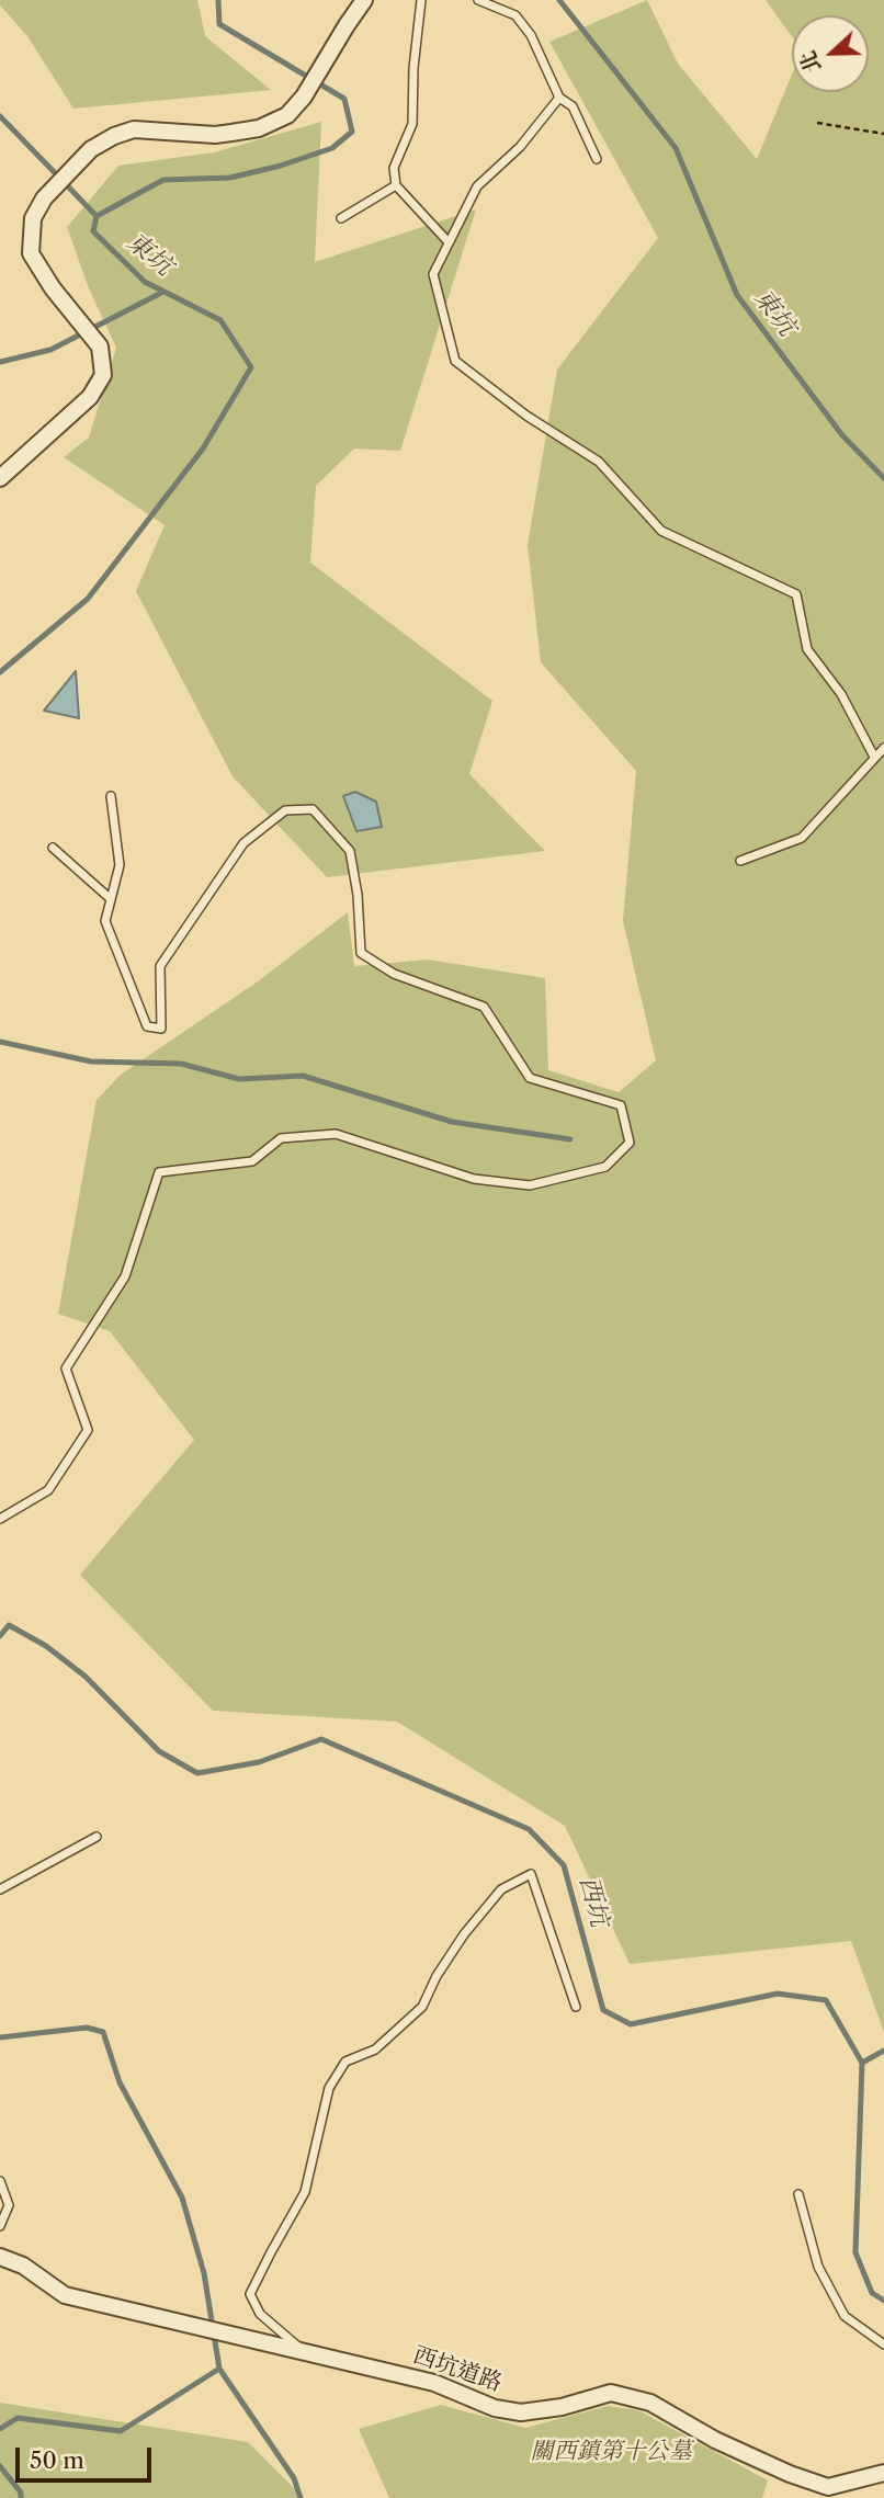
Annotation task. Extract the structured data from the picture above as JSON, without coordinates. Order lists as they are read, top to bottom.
{
  "streets": {
    "street": ["西坑道路"]
  },
  "water": ["東坑", "西坑"],
  "parks": ["關西鎮第十公墓"],
  "scale_bar": "50 m",
  "north": "left"
}
